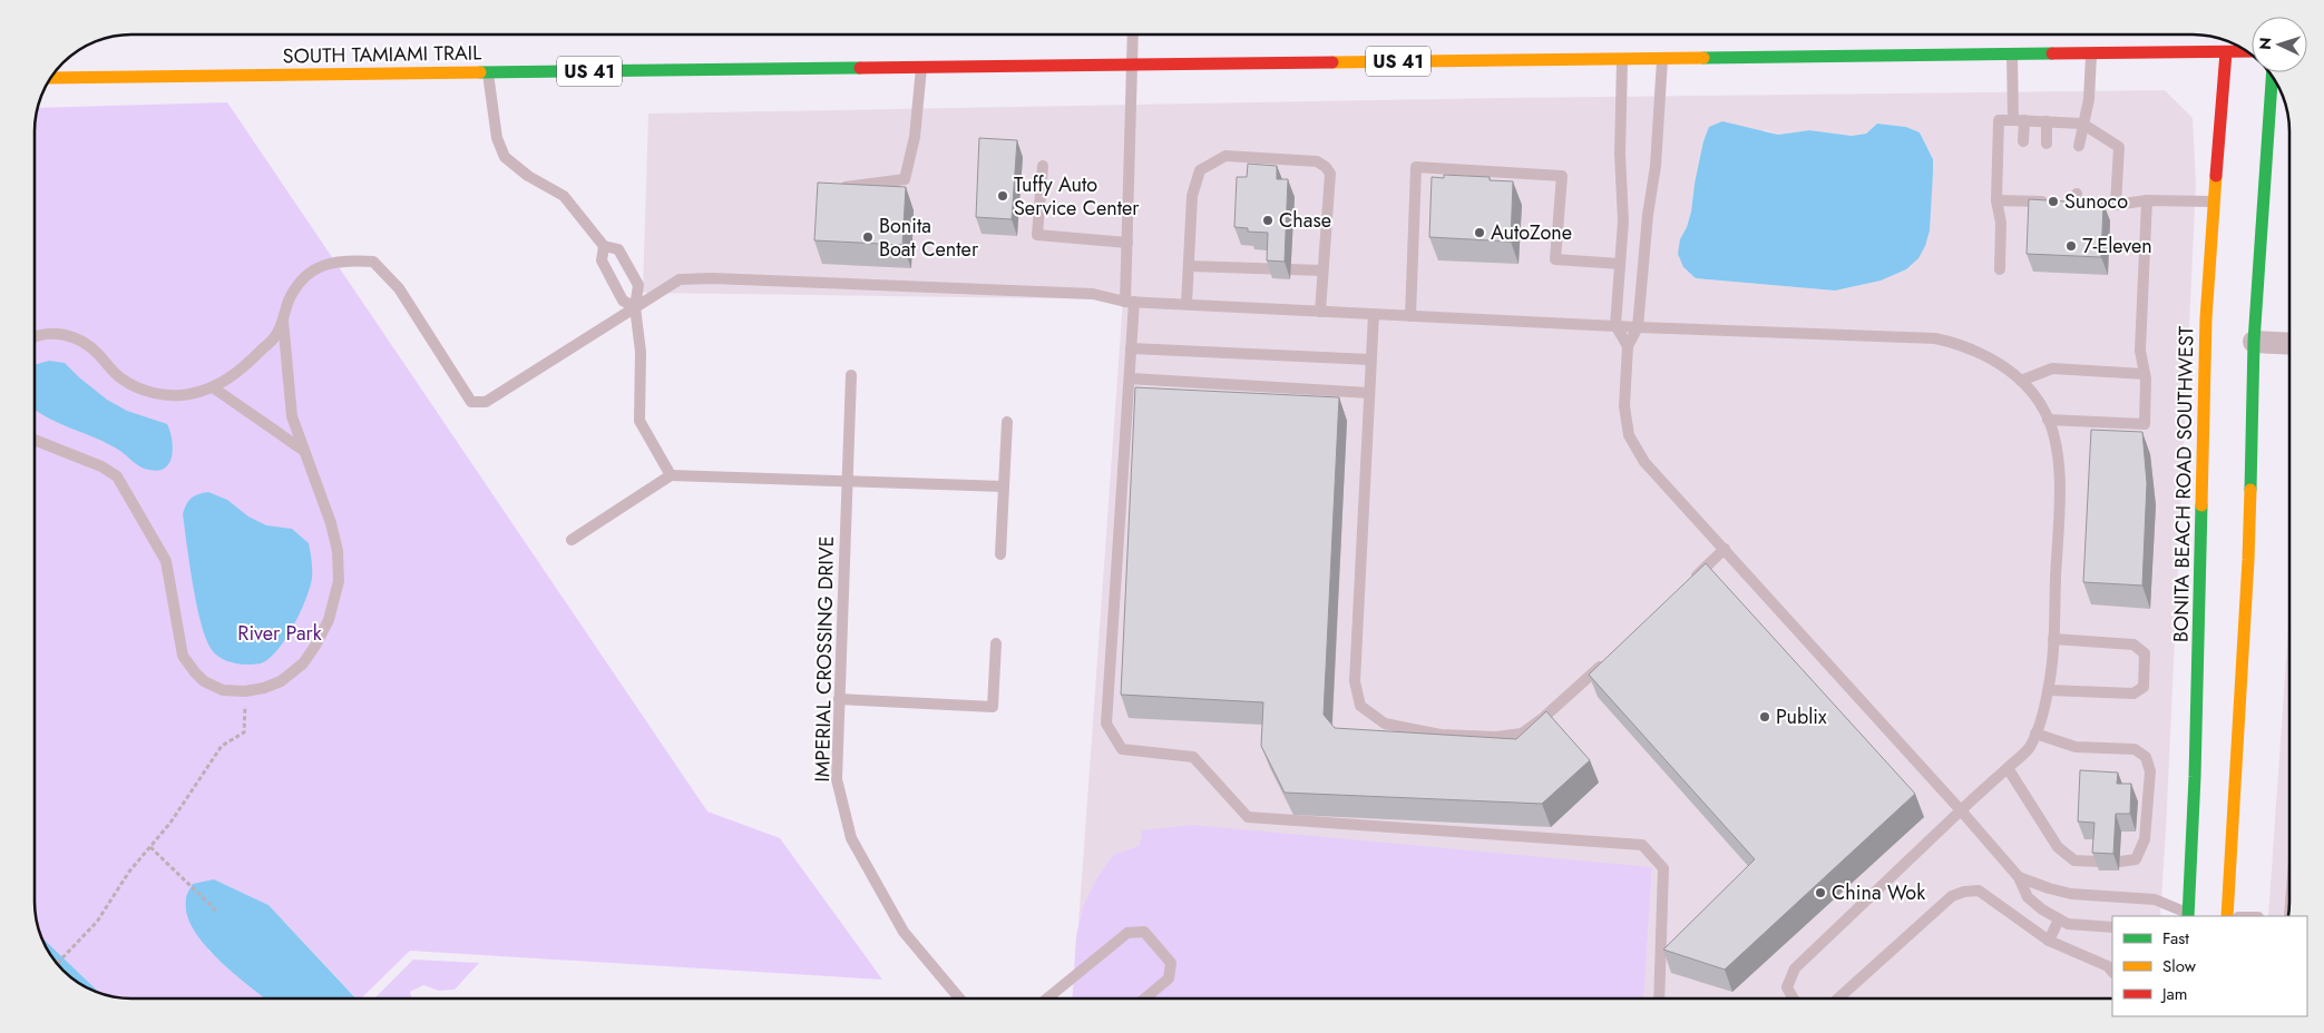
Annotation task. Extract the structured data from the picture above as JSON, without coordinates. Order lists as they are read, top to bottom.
{
  "streets": {
    "main road": ["SOUTH TAMIAMI TRAIL", "US 41", "BONITA BEACH ROAD SOUTHWEST"],
    "lane": ["IMPERIAL CROSSING DRIVE"]
  },
  "crossings": [
    ["SOUTH TAMIAMI TRAIL", "BONITA BEACH ROAD SOUTHWEST"]
  ],
  "parks": ["River Park"],
  "places": [
    "Tuffy Auto Service Center",
    "Sunoco",
    "Chase",
    "AutoZone",
    "Bonita Boat Center",
    "7-Eleven",
    "Publix",
    "China Wok"
  ],
  "legend": ["Fast", "Slow", "Jam"],
  "north": "left"
}
